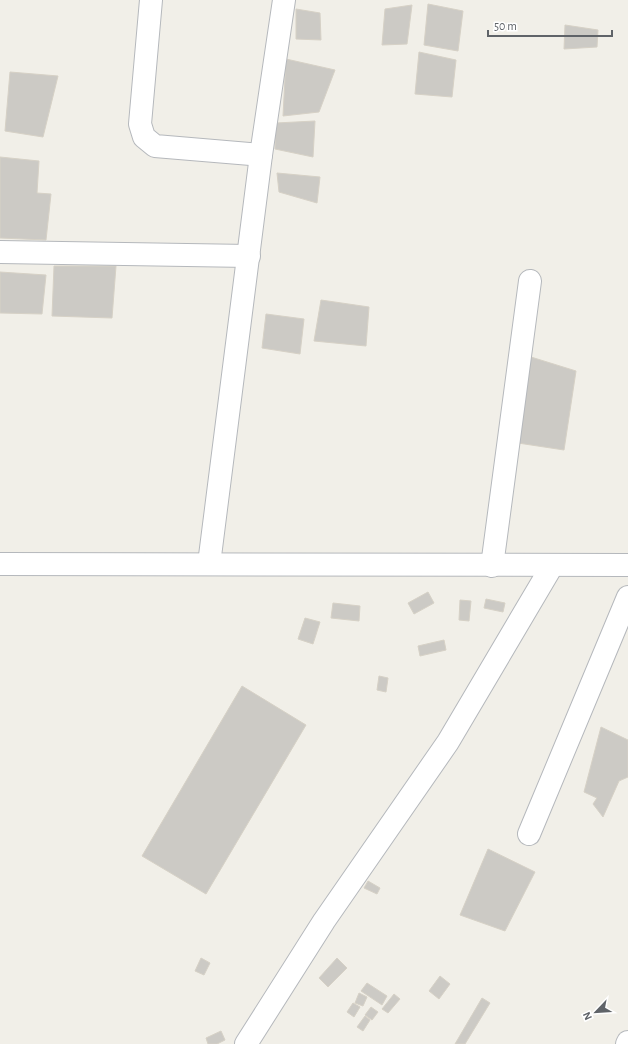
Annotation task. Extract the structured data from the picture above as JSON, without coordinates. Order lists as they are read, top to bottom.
{
  "scale_bar": "50 m",
  "north": "bottom left"
}
